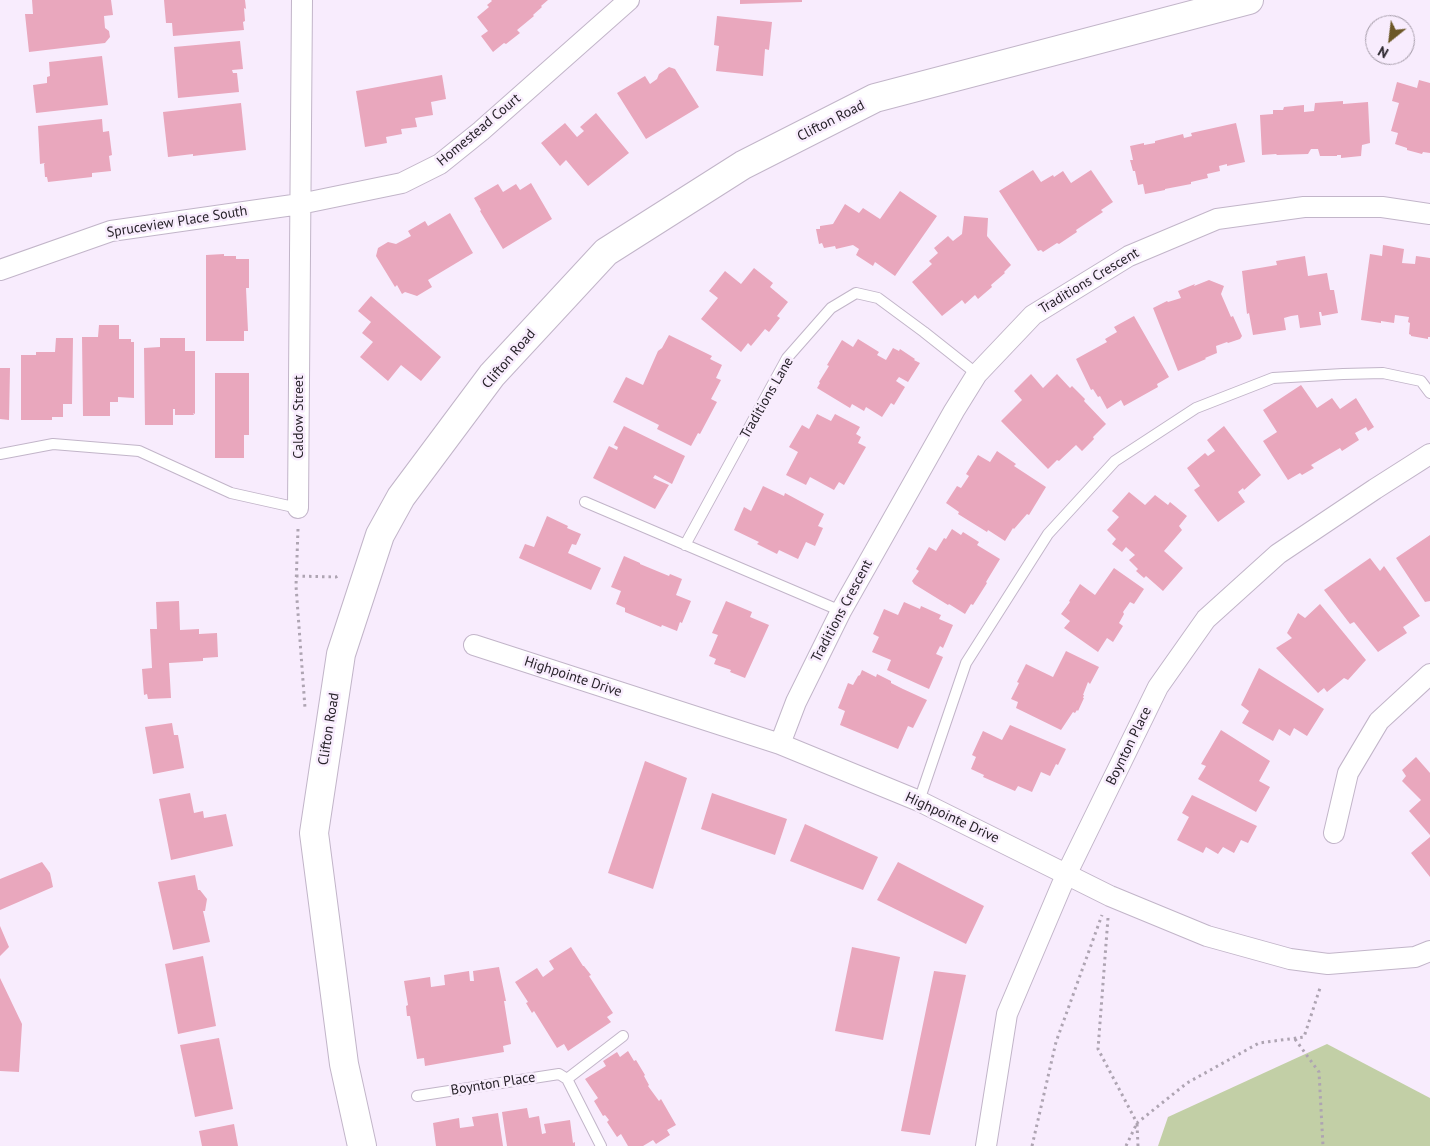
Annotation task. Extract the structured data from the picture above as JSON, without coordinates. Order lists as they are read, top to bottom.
{
  "streets": {
    "main road": ["Clifton Road"],
    "street": [
      "Homestead Court",
      "Spruceview Place South",
      "Traditions Crescent",
      "Caldow Street",
      "Highpointe Drive",
      "Boynton Place"
    ],
    "lane": ["Traditions Lane"]
  },
  "crossings": [
    ["Homestead Court", "Spruceview Place South"],
    ["Homestead Court", "Caldow Street"],
    ["Spruceview Place South", "Caldow Street"],
    ["Traditions Crescent", "Traditions Lane"],
    ["Traditions Crescent", "Highpointe Drive"],
    ["Highpointe Drive", "Boynton Place"]
  ],
  "north": "bottom left"
}
